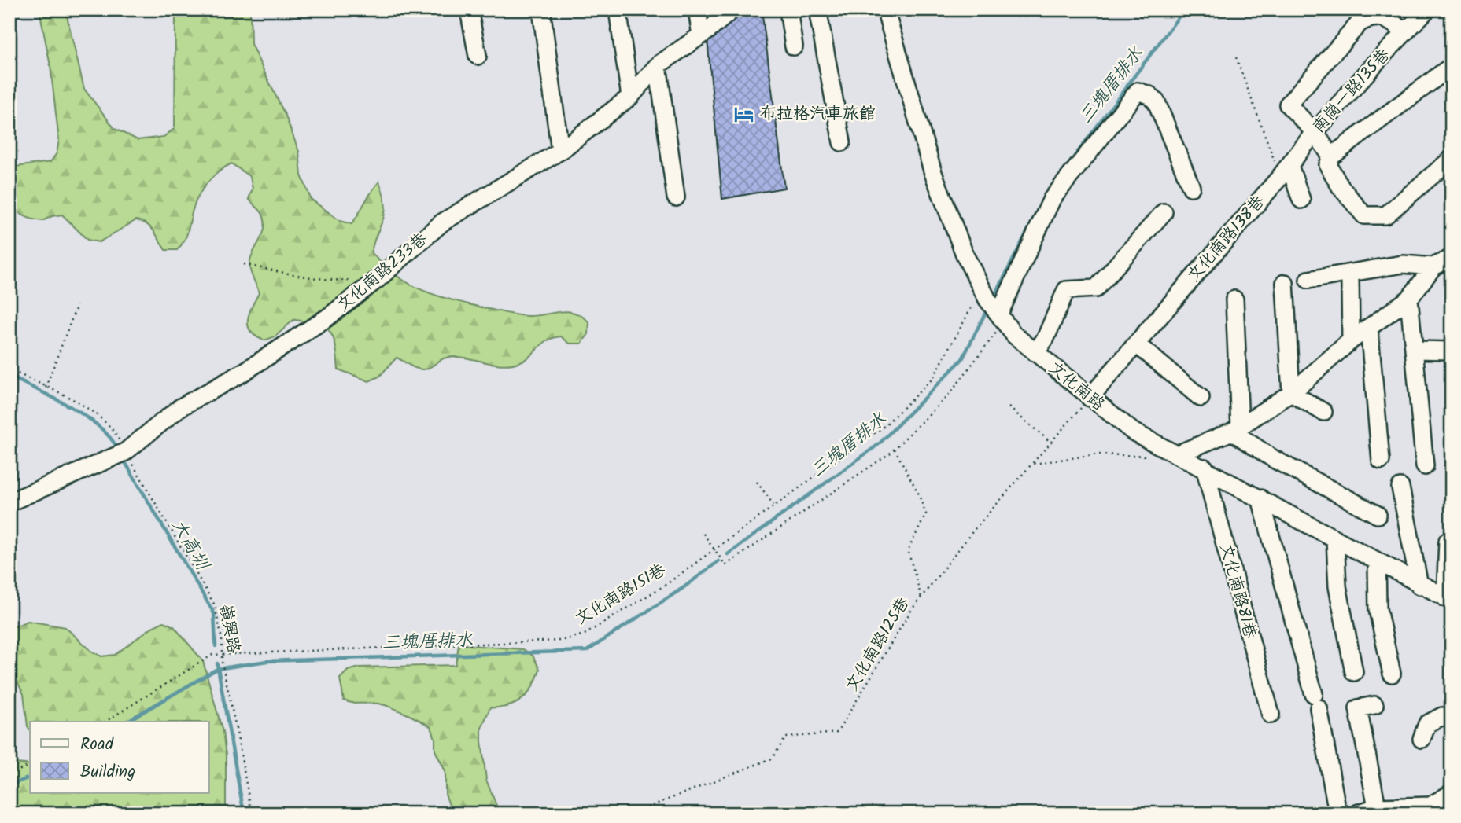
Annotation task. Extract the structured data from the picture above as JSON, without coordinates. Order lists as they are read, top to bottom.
{
  "streets": {
    "street": [
      "南崗一路135巷",
      "文化南路138巷",
      "文化南路233巷",
      "文化南路",
      "文化南路81巷"
    ],
    "path": ["文化南路151巷", "嶺興路", "文化南路125巷"]
  },
  "crossings": [
    ["南崗一路135巷", "文化南路138巷"],
    ["文化南路138巷", "文化南路"],
    ["文化南路138巷", "文化南路125巷"],
    ["文化南路233巷", "嶺興路"],
    ["文化南路", "文化南路81巷"],
    ["文化南路", "文化南路151巷"],
    ["文化南路", "文化南路125巷"]
  ],
  "water": ["三塊厝排水", "大高圳"],
  "places": {
    "hotel": ["布拉格汽車旅館"]
  },
  "legend": ["Road", "Building"]
}
